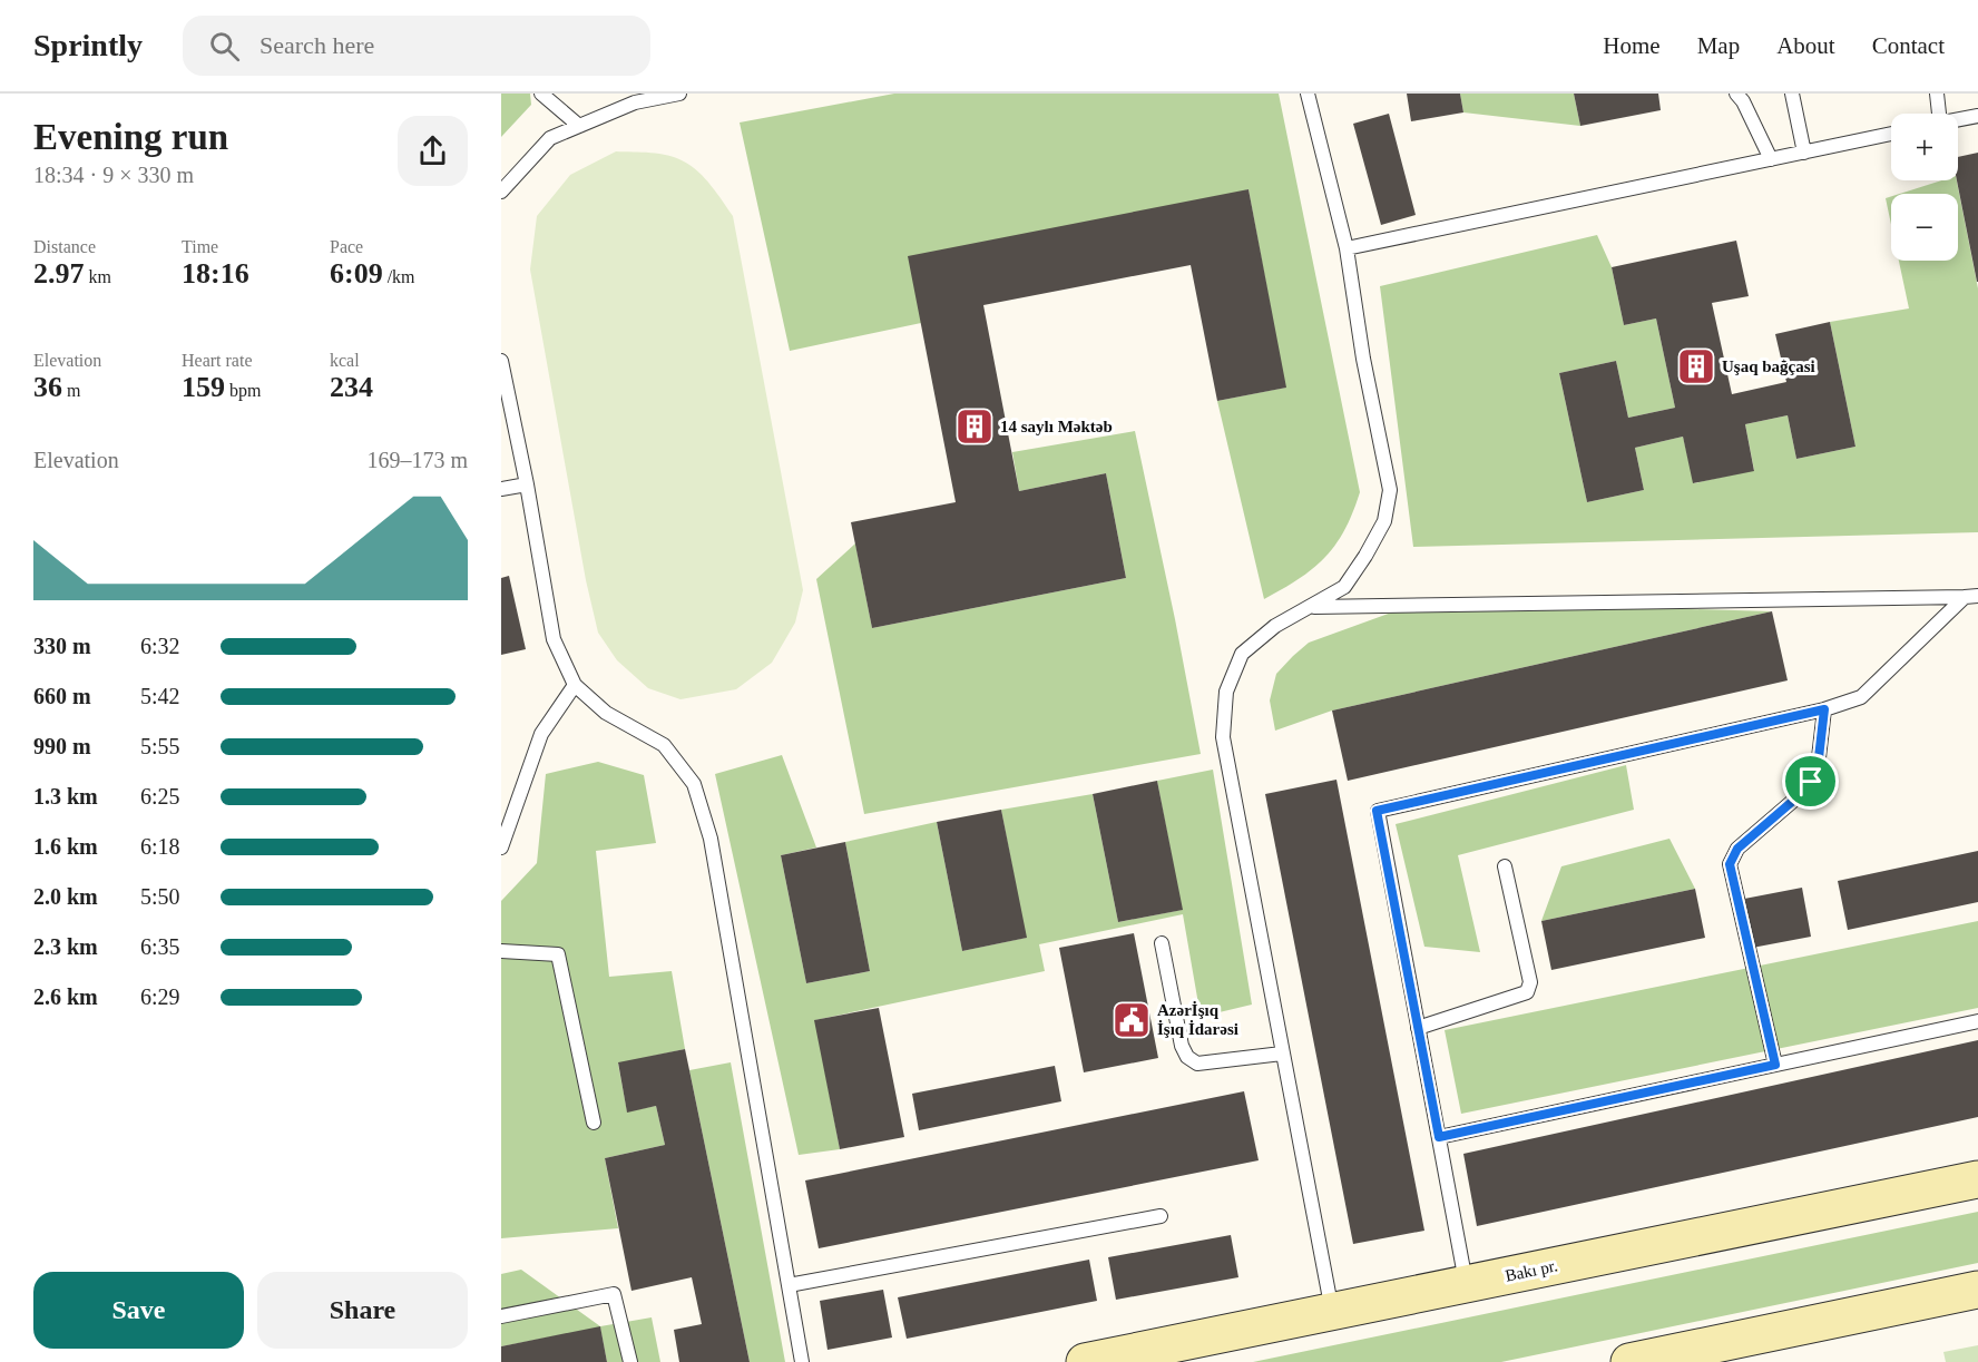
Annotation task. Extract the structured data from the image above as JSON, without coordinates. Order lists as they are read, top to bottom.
{
  "streets": {
    "street": ["Bakı pr."]
  },
  "places": {
    "building": ["Uşaq bağçasi", "14 saylı Məktəb"],
    "public building": ["Azərİşıq İşıq İdarəsi"]
  },
  "page": {
    "header": "Sprintly",
    "search": "Search here",
    "nav": [
      "Home",
      "Map",
      "About",
      "Contact"
    ],
    "heading": ["Evening run", "18:34 · 9 × 330 m"],
    "map_buttons": ["+", "−"],
    "stats": [
      ["Distance", "2.97 km"],
      ["Time", "18:16"],
      ["Pace", "6:09 /km"],
      ["Elevation", "36 m"],
      ["Heart rate", "159 bpm"],
      ["kcal", "234"]
    ],
    "chart": ["Elevation", "169–173 m"],
    "list": [
      {
        "name": "330 m",
        "note": "6:32"
      },
      {
        "name": "660 m",
        "note": "5:42"
      },
      {
        "name": "990 m",
        "note": "5:55"
      },
      {
        "name": "1.3 km",
        "note": "6:25"
      },
      {
        "name": "1.6 km",
        "note": "6:18"
      },
      {
        "name": "2.0 km",
        "note": "5:50"
      },
      {
        "name": "2.3 km",
        "note": "6:35"
      },
      {
        "name": "2.6 km",
        "note": "6:29"
      }
    ],
    "buttons": ["Save", "Share"]
  }
}
